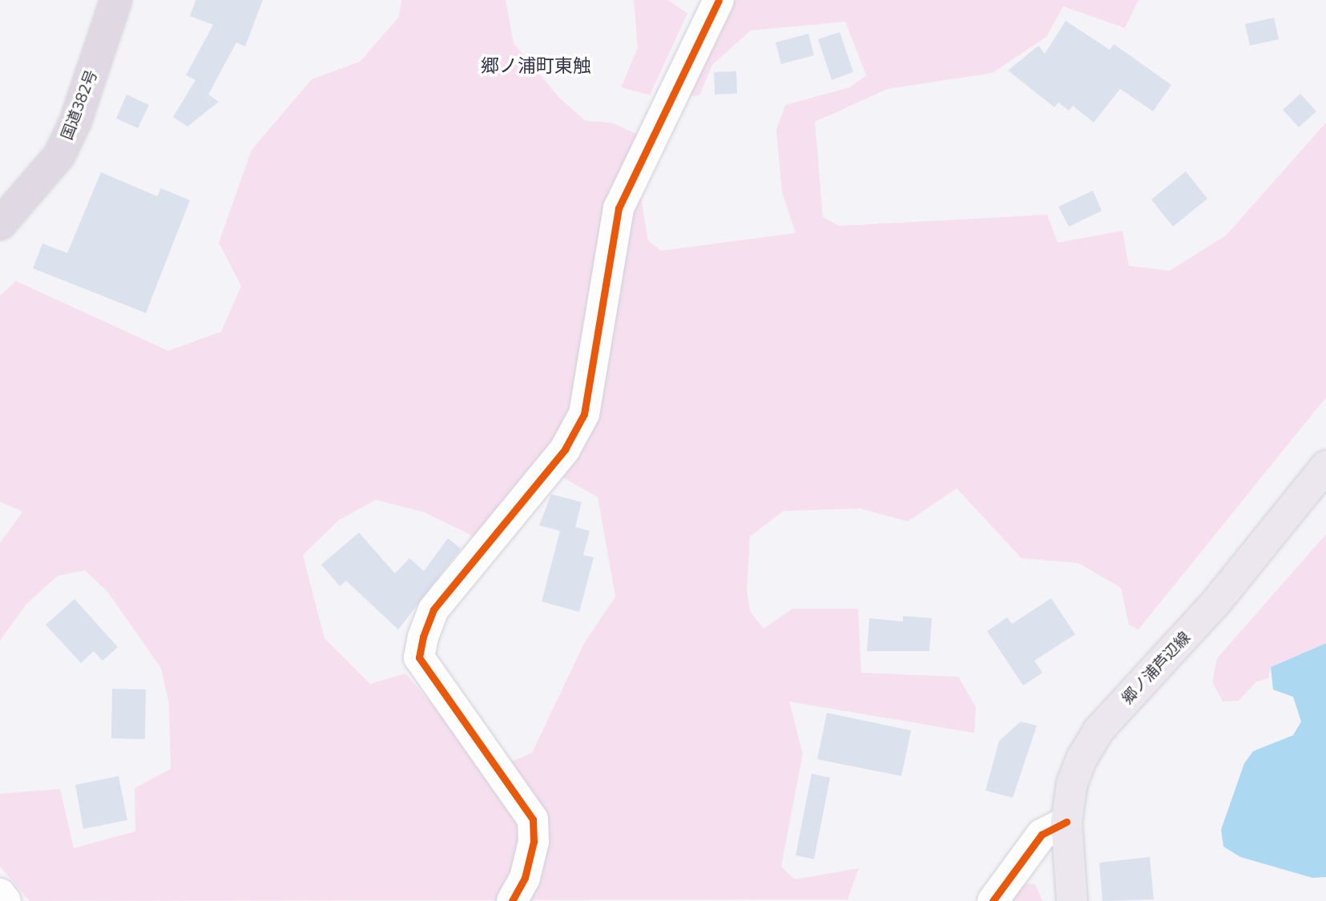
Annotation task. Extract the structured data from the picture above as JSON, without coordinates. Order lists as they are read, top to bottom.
{
  "streets": {
    "highway": ["国道382号"],
    "main road": ["郷ノ浦芦辺線"]
  },
  "districts": ["郷ノ浦町東触"]
}
